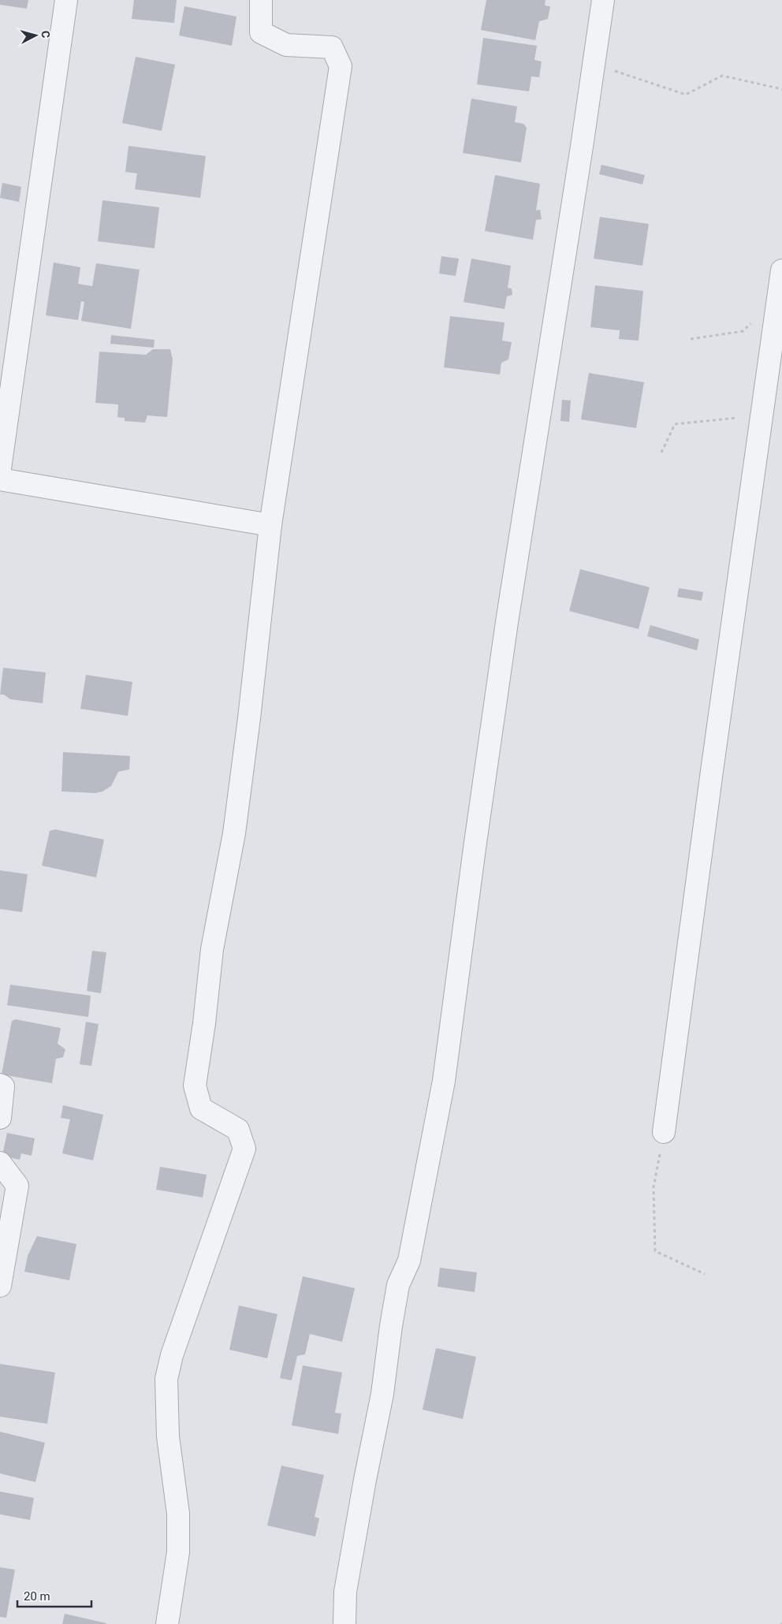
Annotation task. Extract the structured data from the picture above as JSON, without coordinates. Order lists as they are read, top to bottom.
{
  "scale_bar": "20 m",
  "north": "right"
}
